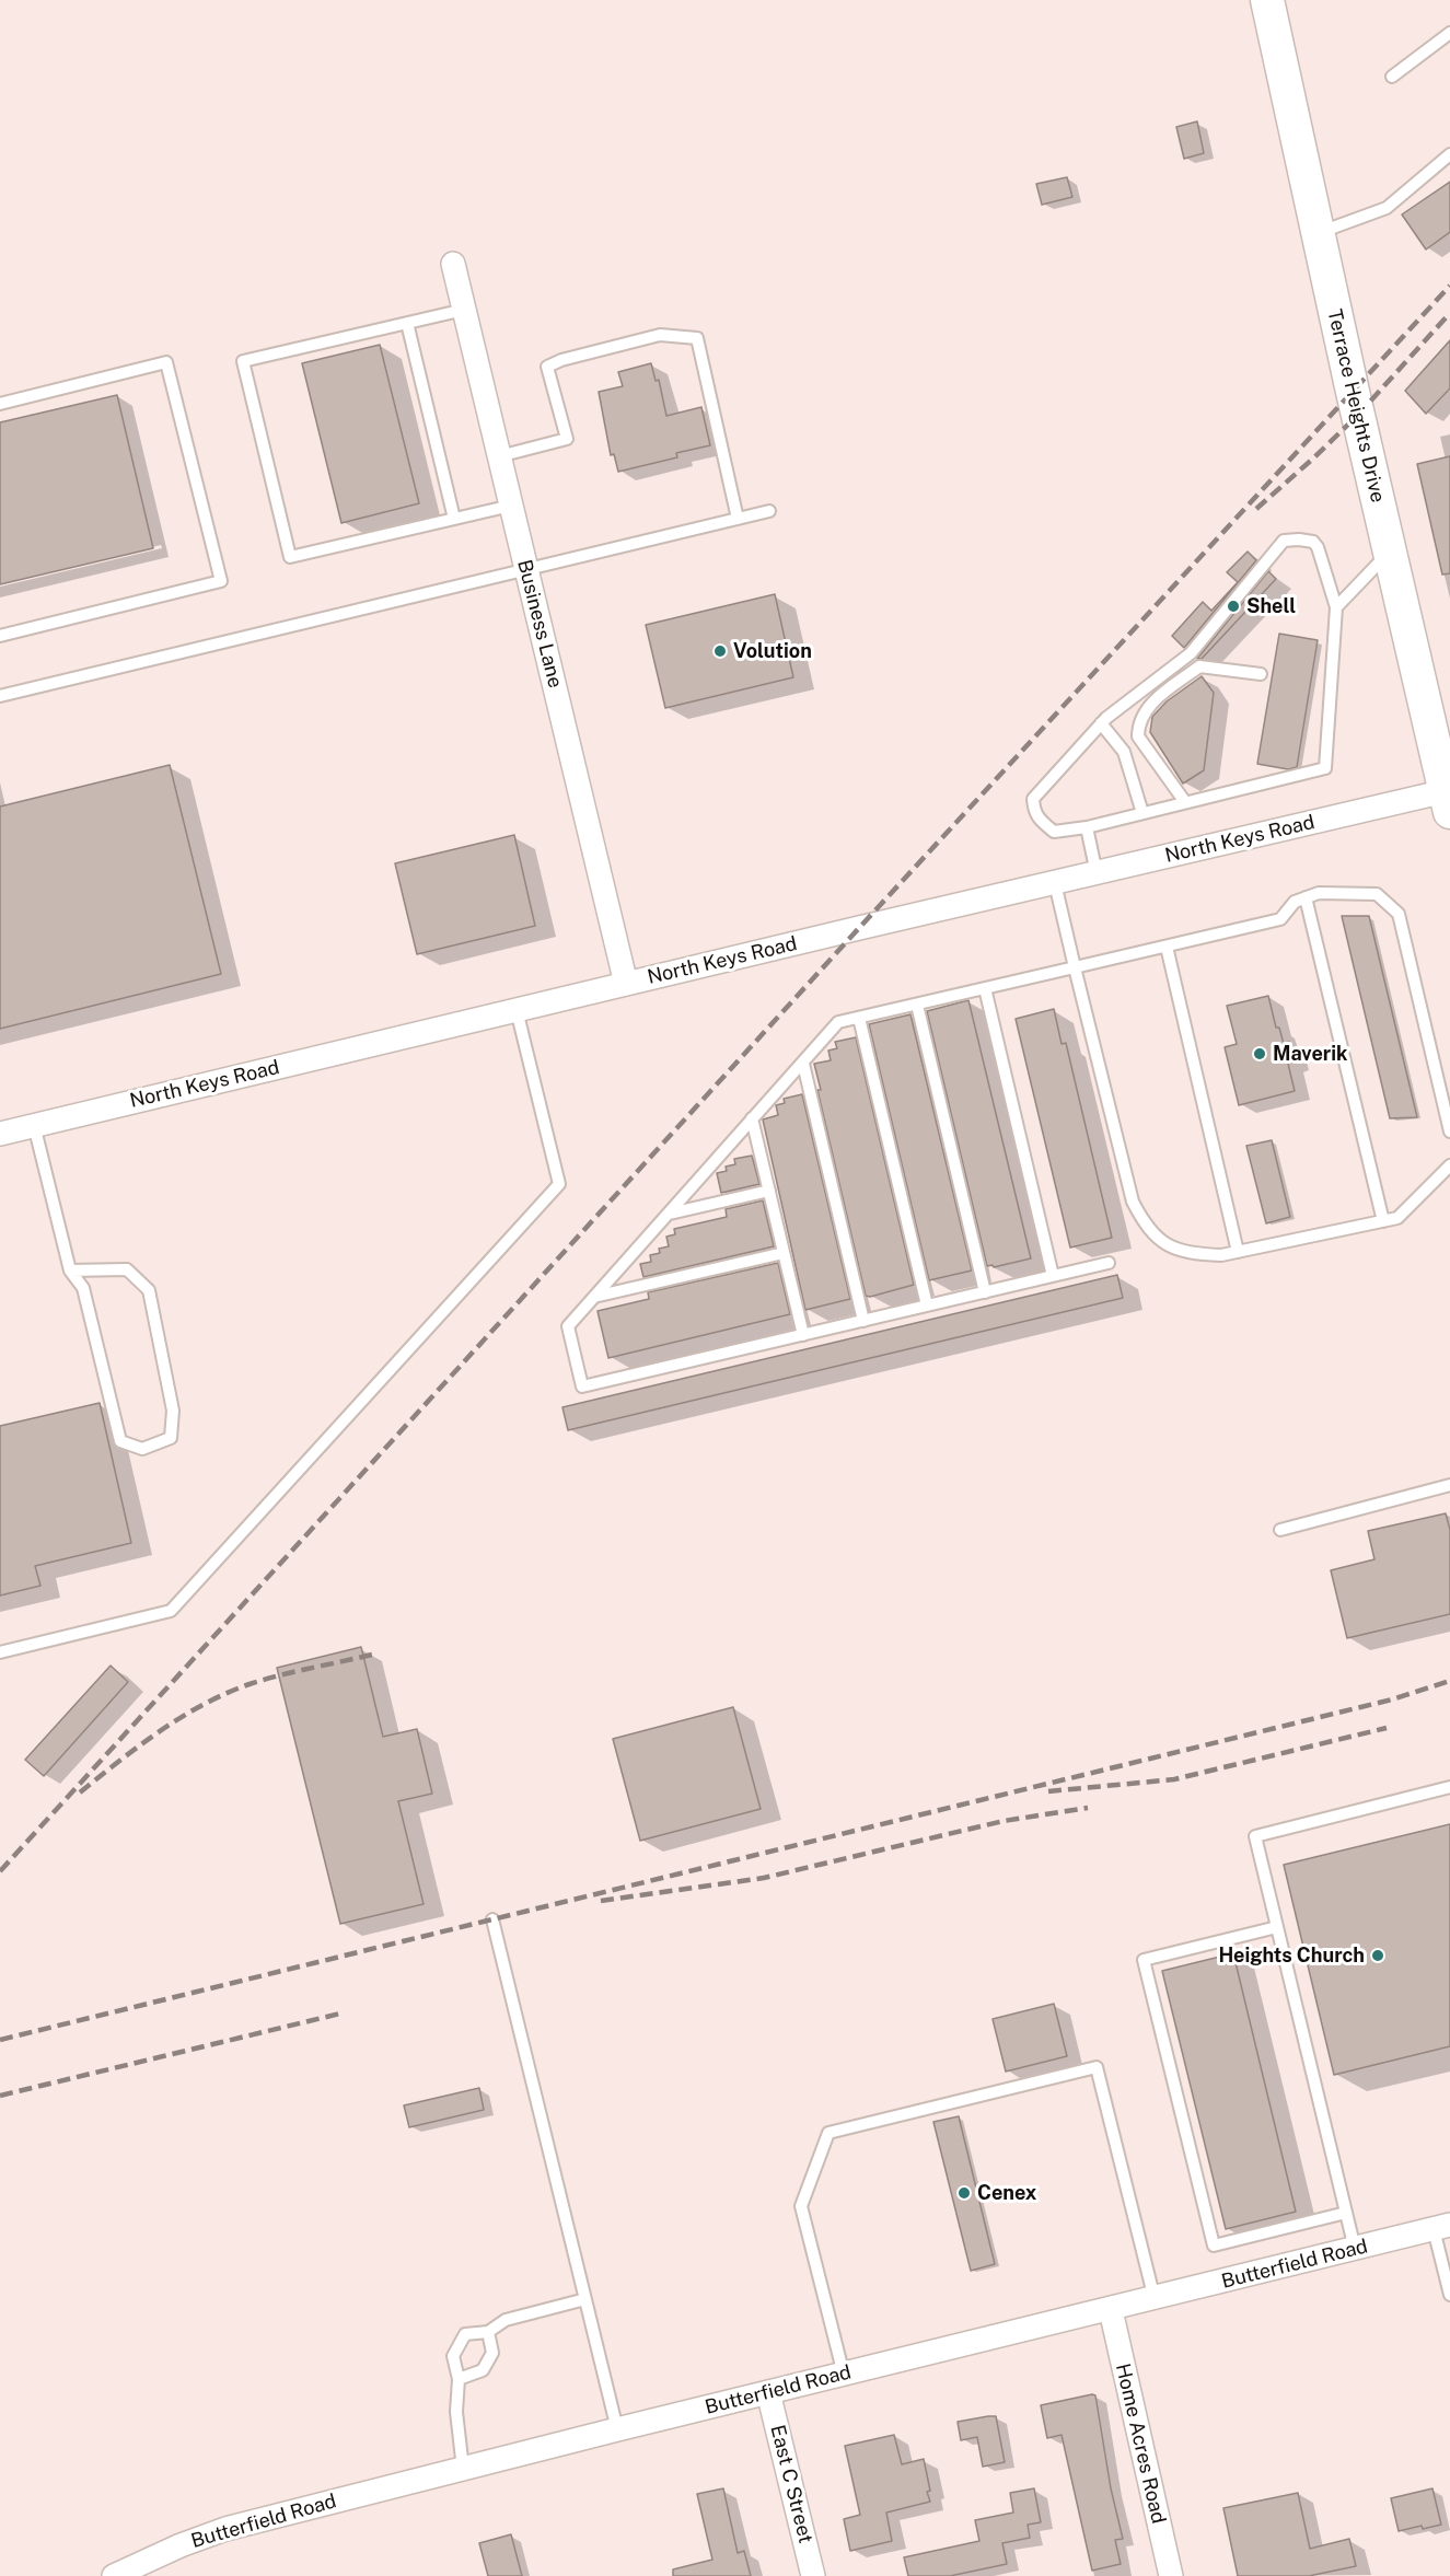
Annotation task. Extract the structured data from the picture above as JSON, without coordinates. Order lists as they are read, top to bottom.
{
  "streets": {
    "main road": ["Terrace Heights Drive"],
    "street": [
      "Business Lane",
      "North Keys Road",
      "Butterfield Road",
      "Home Acres Road",
      "East C Street"
    ]
  },
  "crossings": [
    ["Terrace Heights Drive", "North Keys Road"],
    ["Business Lane", "North Keys Road"],
    ["Butterfield Road", "Home Acres Road"],
    ["Butterfield Road", "East C Street"]
  ],
  "places": [
    "Shell",
    "Volution",
    "Maverik",
    "Heights Church",
    "Cenex"
  ]
}
